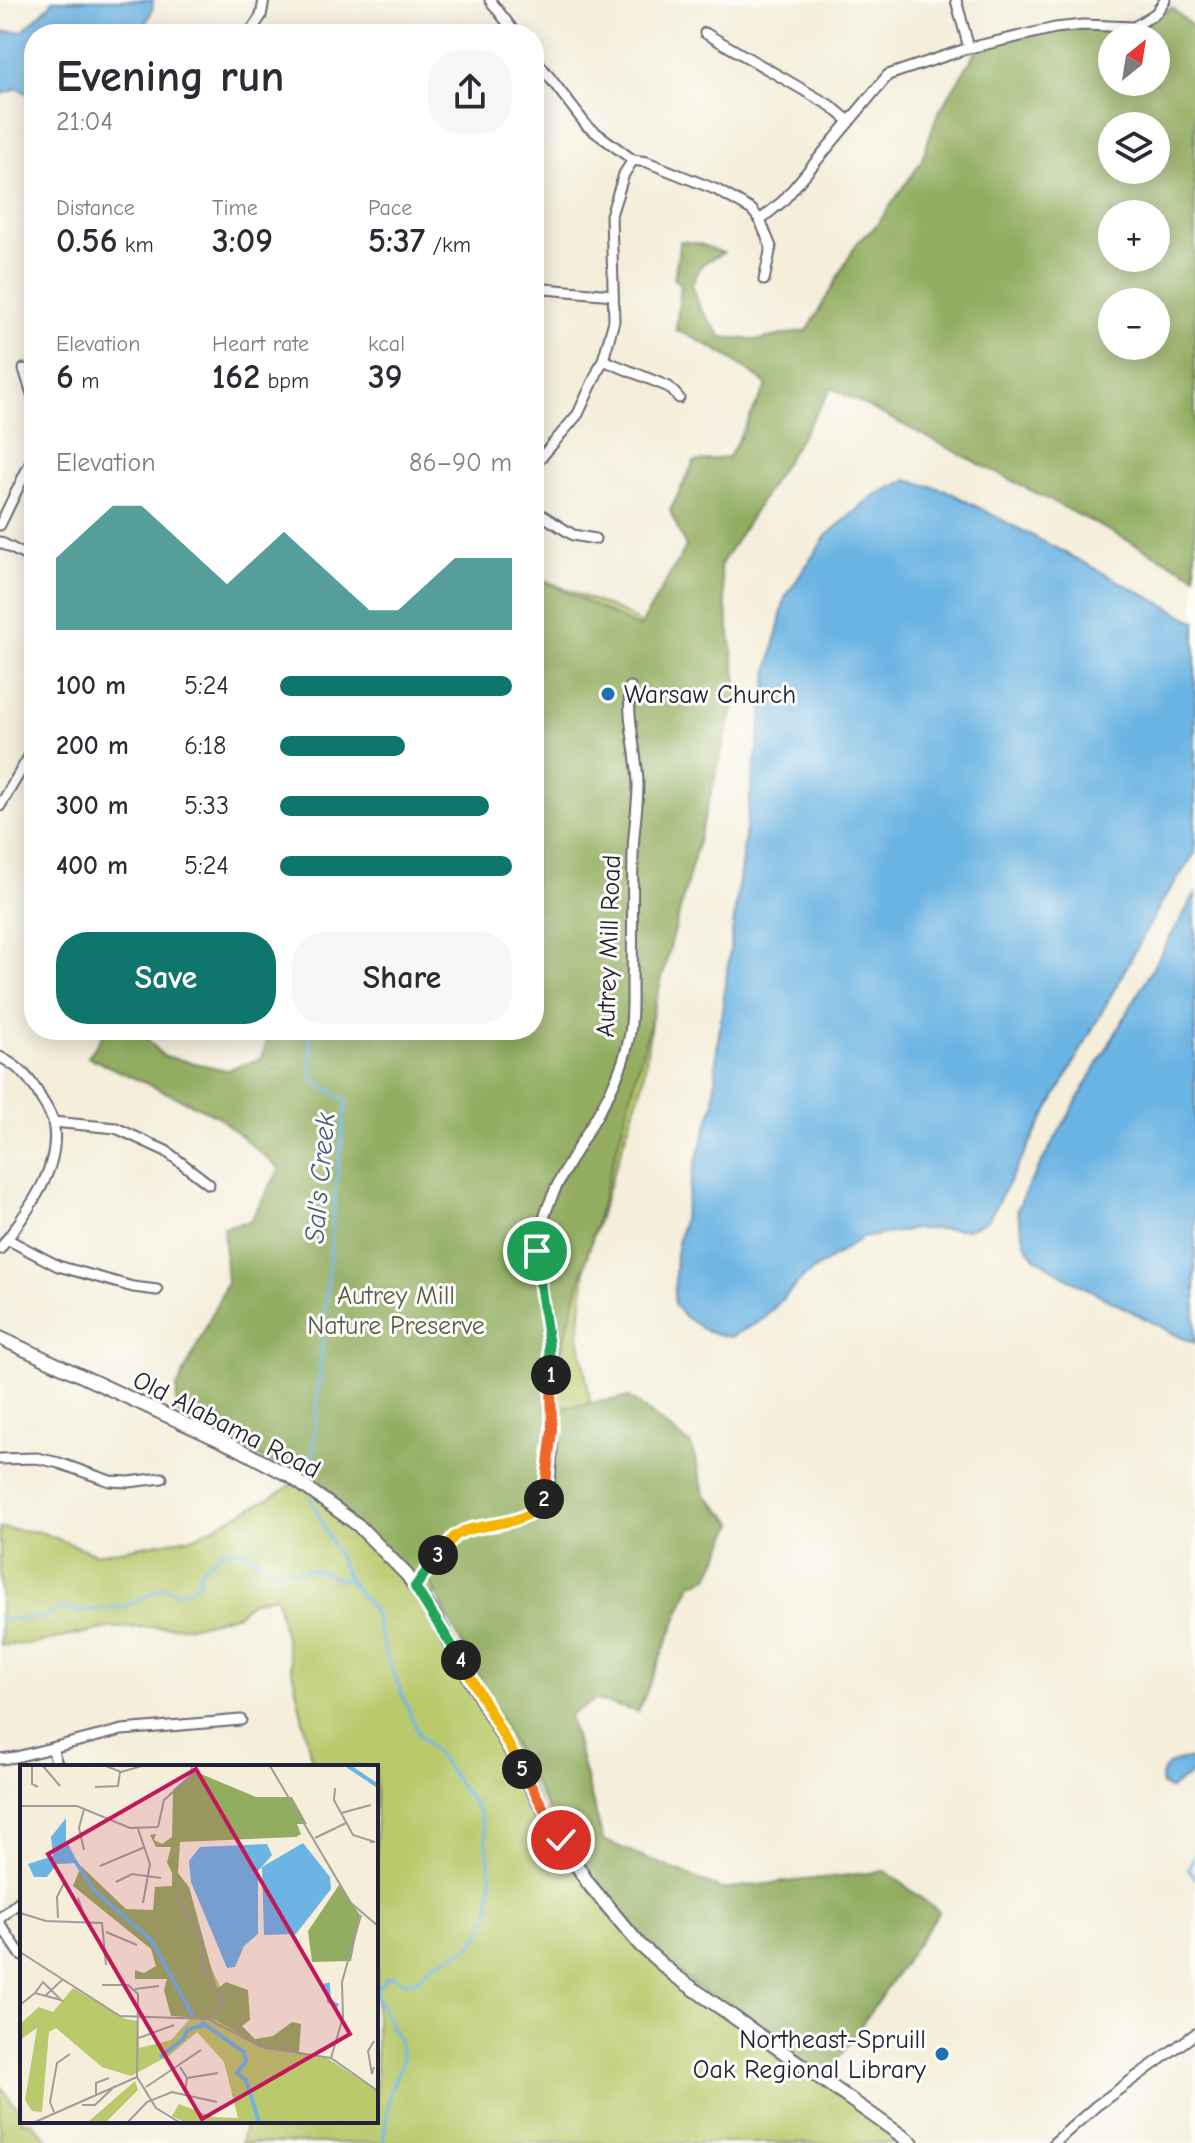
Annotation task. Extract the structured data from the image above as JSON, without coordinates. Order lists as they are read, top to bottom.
{
  "streets": {
    "main road": ["Old Alabama Road"],
    "street": ["Autrey Mill Road"]
  },
  "crossings": [
    ["Autrey Mill Road", "Old Alabama Road"]
  ],
  "water": ["Sal's Creek"],
  "parks": ["Autrey Mill Nature Preserve"],
  "places": ["Warsaw Church", "Northeast-Spruill Oak Regional Library"],
  "north": "top right",
  "page": {
    "map_buttons": ["+", "−"],
    "heading": ["Evening run", "21:04"],
    "stats": [
      ["Distance", "0.56 km"],
      ["Time", "3:09"],
      ["Pace", "5:37 /km"],
      ["Elevation", "6 m"],
      ["Heart rate", "162 bpm"],
      ["kcal", "39"]
    ],
    "chart": ["Elevation", "86–90 m"],
    "list": [
      {
        "name": "100 m",
        "note": "5:24"
      },
      {
        "name": "200 m",
        "note": "6:18"
      },
      {
        "name": "300 m",
        "note": "5:33"
      },
      {
        "name": "400 m",
        "note": "5:24"
      }
    ],
    "buttons": ["Save", "Share"],
    "pins": [
      "1",
      "2",
      "3",
      "4",
      "5"
    ]
  }
}
